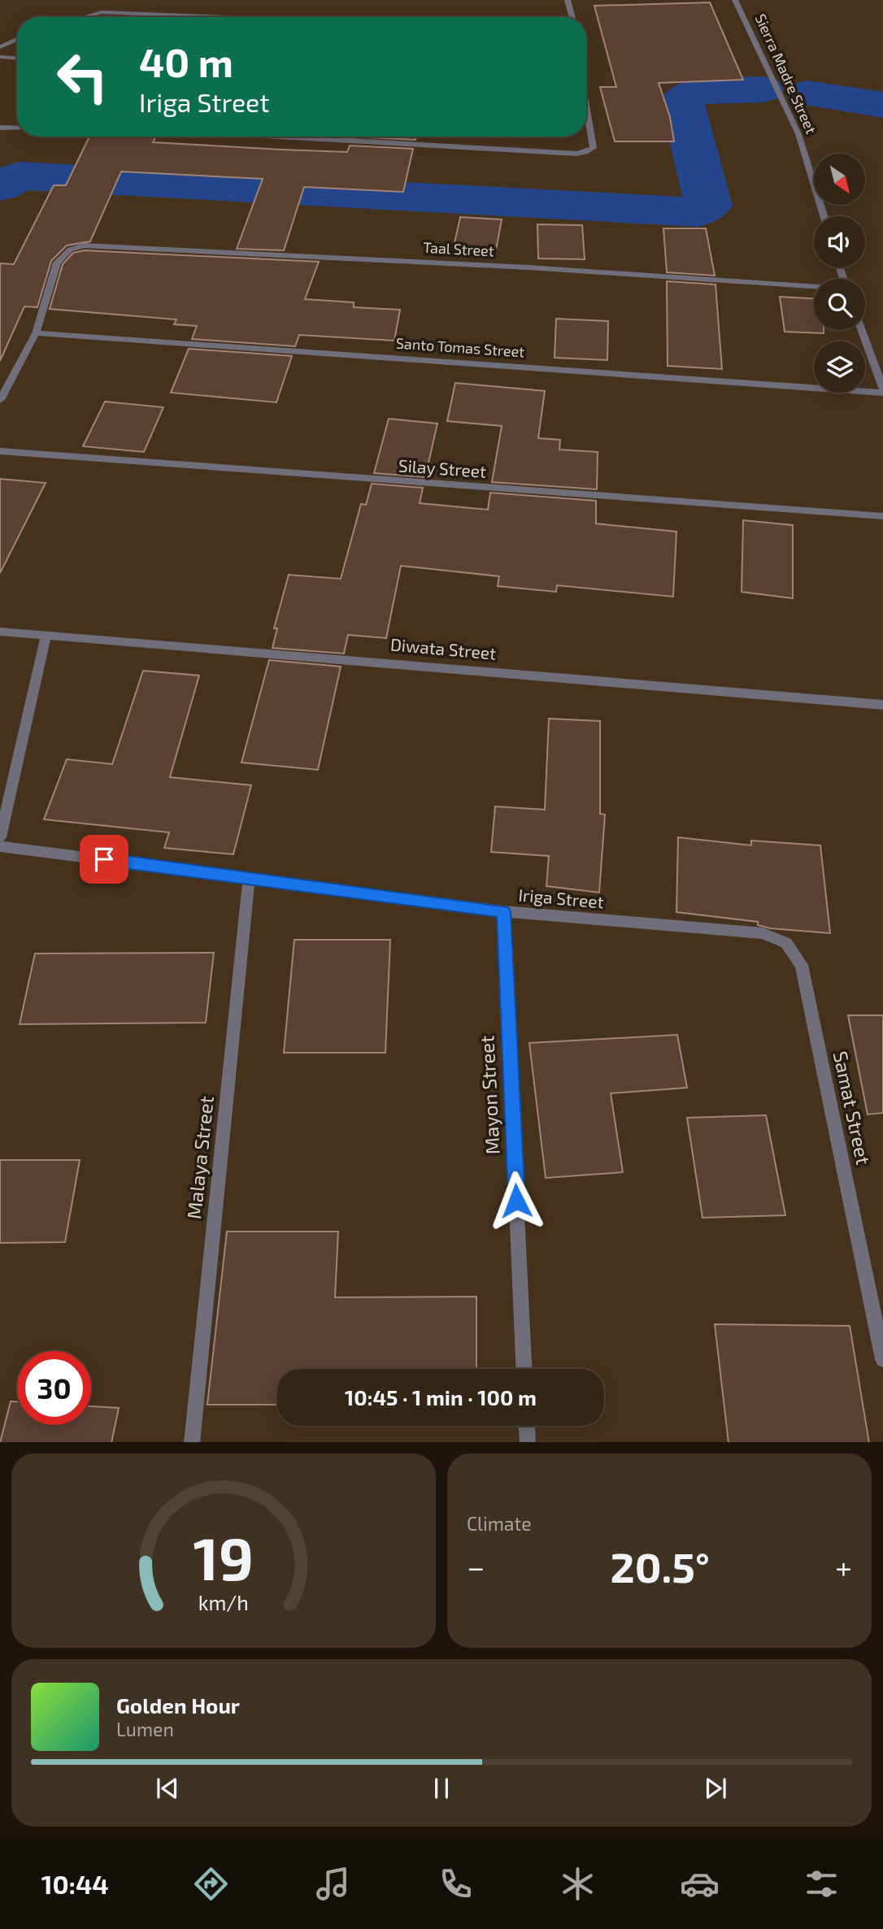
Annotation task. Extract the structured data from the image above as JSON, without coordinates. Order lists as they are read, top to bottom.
{
  "streets": {
    "street": [
      "Sierra Madre Street",
      "Taal Street",
      "Santo Tomas Street",
      "Silay Street",
      "Diwata Street",
      "Iriga Street",
      "Mayon Street",
      "Samat Street",
      "Malaya Street"
    ]
  },
  "crossings": [
    ["Taal Street", "Santo Tomas Street"],
    ["Iriga Street", "Mayon Street"],
    ["Iriga Street", "Samat Street"],
    ["Iriga Street", "Malaya Street"]
  ],
  "north": "bottom right",
  "page": {
    "turn": ["40 m", "Iriga Street"],
    "limit": "30",
    "trip": "10:45 · 1 min · 100 m",
    "tile": "Climate",
    "heat": ["−", "20.5°", "+"],
    "song": ["Golden Hour", "Lumen"],
    "tabs": "10:44",
    "gauge": ["19", "km/h"]
  }
}
